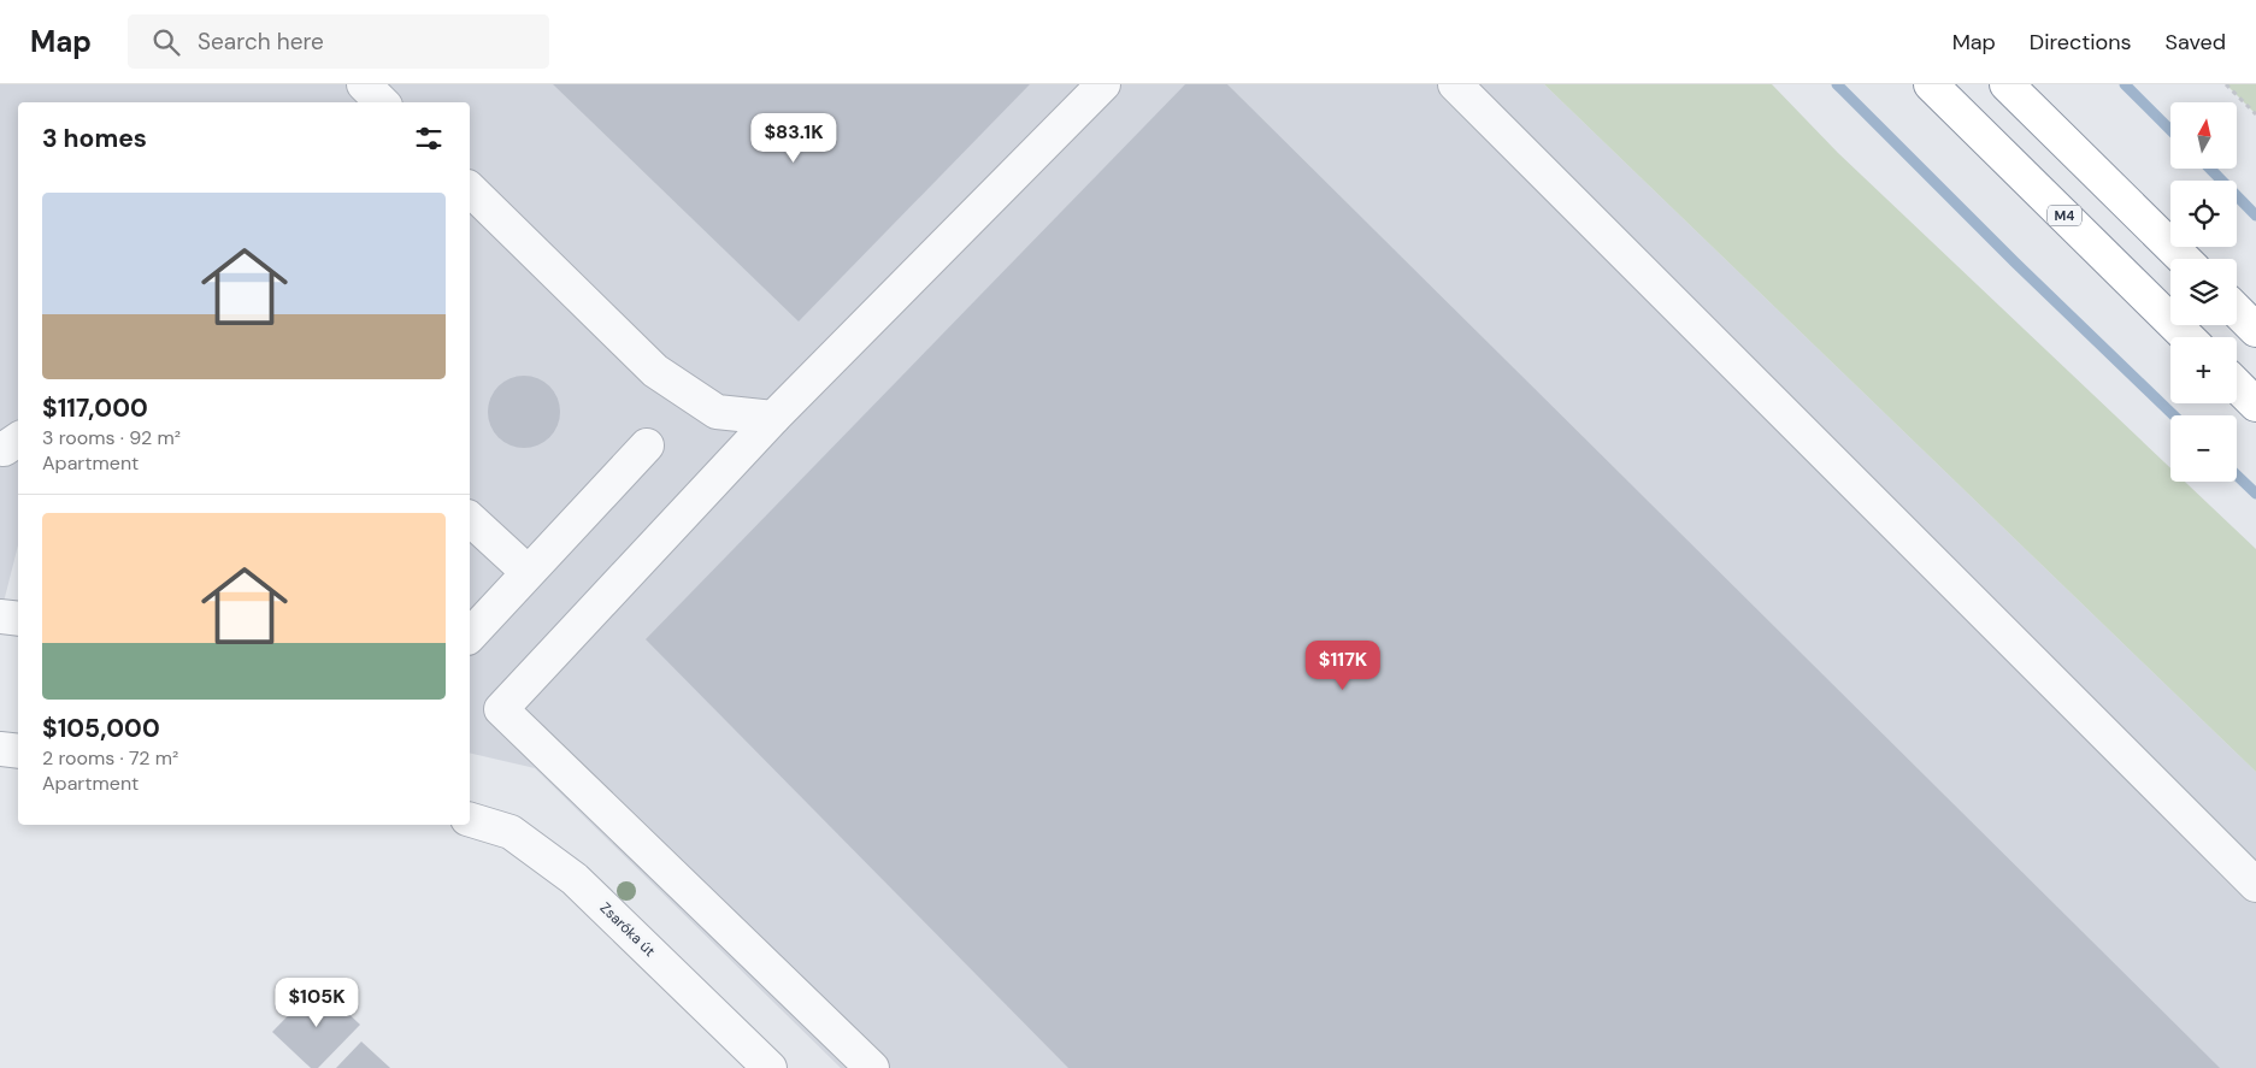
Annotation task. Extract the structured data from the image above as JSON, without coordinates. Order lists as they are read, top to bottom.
{
  "streets": {
    "highway": ["M4"],
    "lane": ["Zsaróka út"]
  },
  "north": "top",
  "page": {
    "header": "Map",
    "search": "Search here",
    "nav": ["Map", "Directions", "Saved"],
    "map_buttons": ["+", "−"],
    "heading": "3 homes",
    "price": ["$83.1K", "$117K", "$105K"],
    "list": [
      {
        "name": "$117,000",
        "note": "3 rooms · 92 m² · Apartment"
      },
      {
        "name": "$105,000",
        "note": "2 rooms · 72 m² · Apartment"
      }
    ]
  }
}
